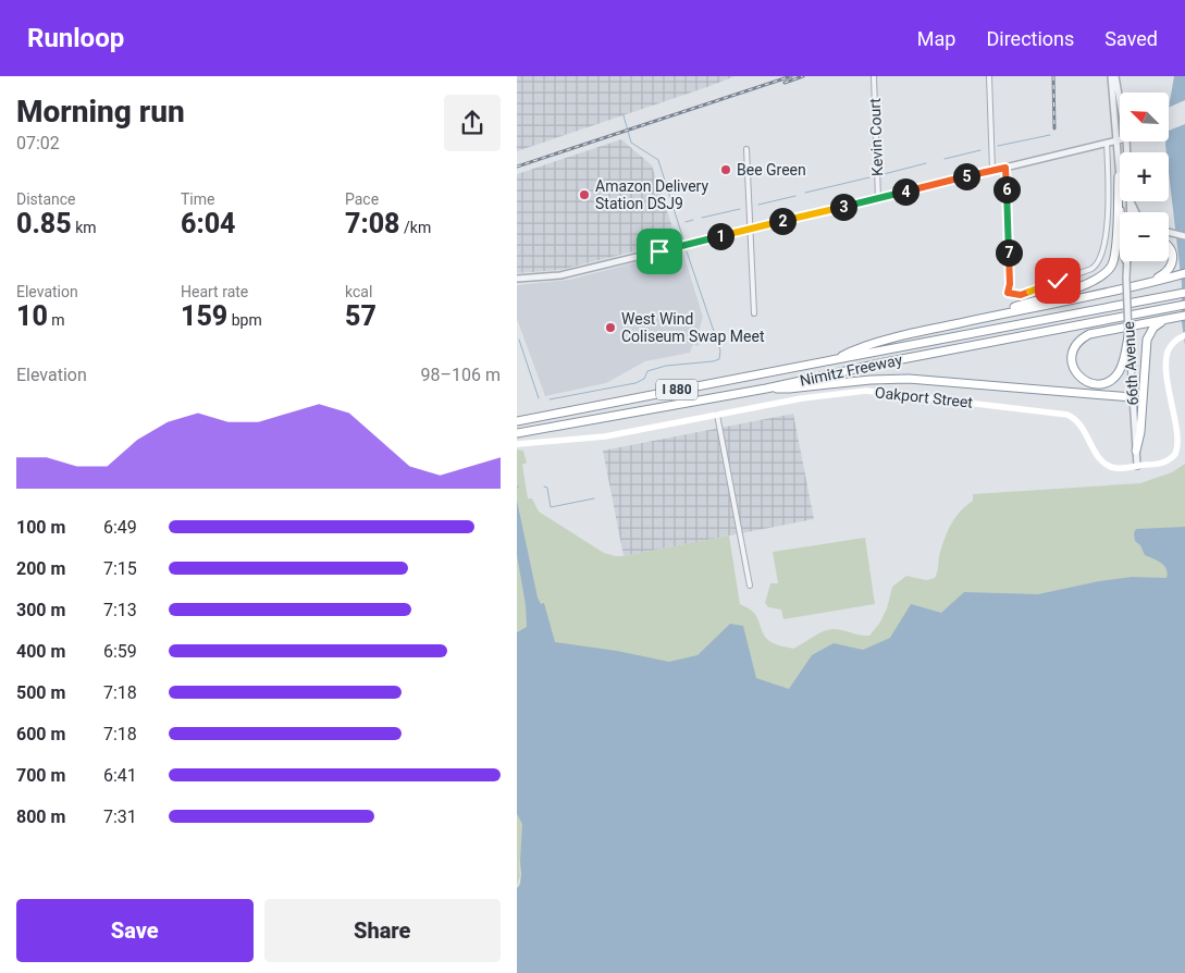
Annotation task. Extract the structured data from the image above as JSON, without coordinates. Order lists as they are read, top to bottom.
{
  "streets": {
    "highway": ["Nimitz Freeway", "I 880"],
    "main road": ["Oakport Street"],
    "street": ["Kevin Court", "66th Avenue"]
  },
  "crossings": [
    ["66th Avenue", "Oakport Street"]
  ],
  "places": ["Bee Green", "Amazon Delivery Station DSJ9", "West Wind Coliseum Swap Meet"],
  "north": "top left",
  "page": {
    "header": "Runloop",
    "nav": ["Map", "Directions", "Saved"],
    "heading": ["Morning run", "07:02"],
    "map_buttons": ["+", "−"],
    "pins": [
      "5",
      "6",
      "4",
      "3",
      "2",
      "1",
      "7"
    ],
    "stats": [
      ["Distance", "0.85 km"],
      ["Time", "6:04"],
      ["Pace", "7:08 /km"],
      ["Elevation", "10 m"],
      ["Heart rate", "159 bpm"],
      ["kcal", "57"]
    ],
    "chart": ["Elevation", "98–106 m"],
    "list": [
      {
        "name": "100 m",
        "note": "6:49"
      },
      {
        "name": "200 m",
        "note": "7:15"
      },
      {
        "name": "300 m",
        "note": "7:13"
      },
      {
        "name": "400 m",
        "note": "6:59"
      },
      {
        "name": "500 m",
        "note": "7:18"
      },
      {
        "name": "600 m",
        "note": "7:18"
      },
      {
        "name": "700 m",
        "note": "6:41"
      },
      {
        "name": "800 m",
        "note": "7:31"
      }
    ],
    "buttons": ["Save", "Share"]
  }
}
